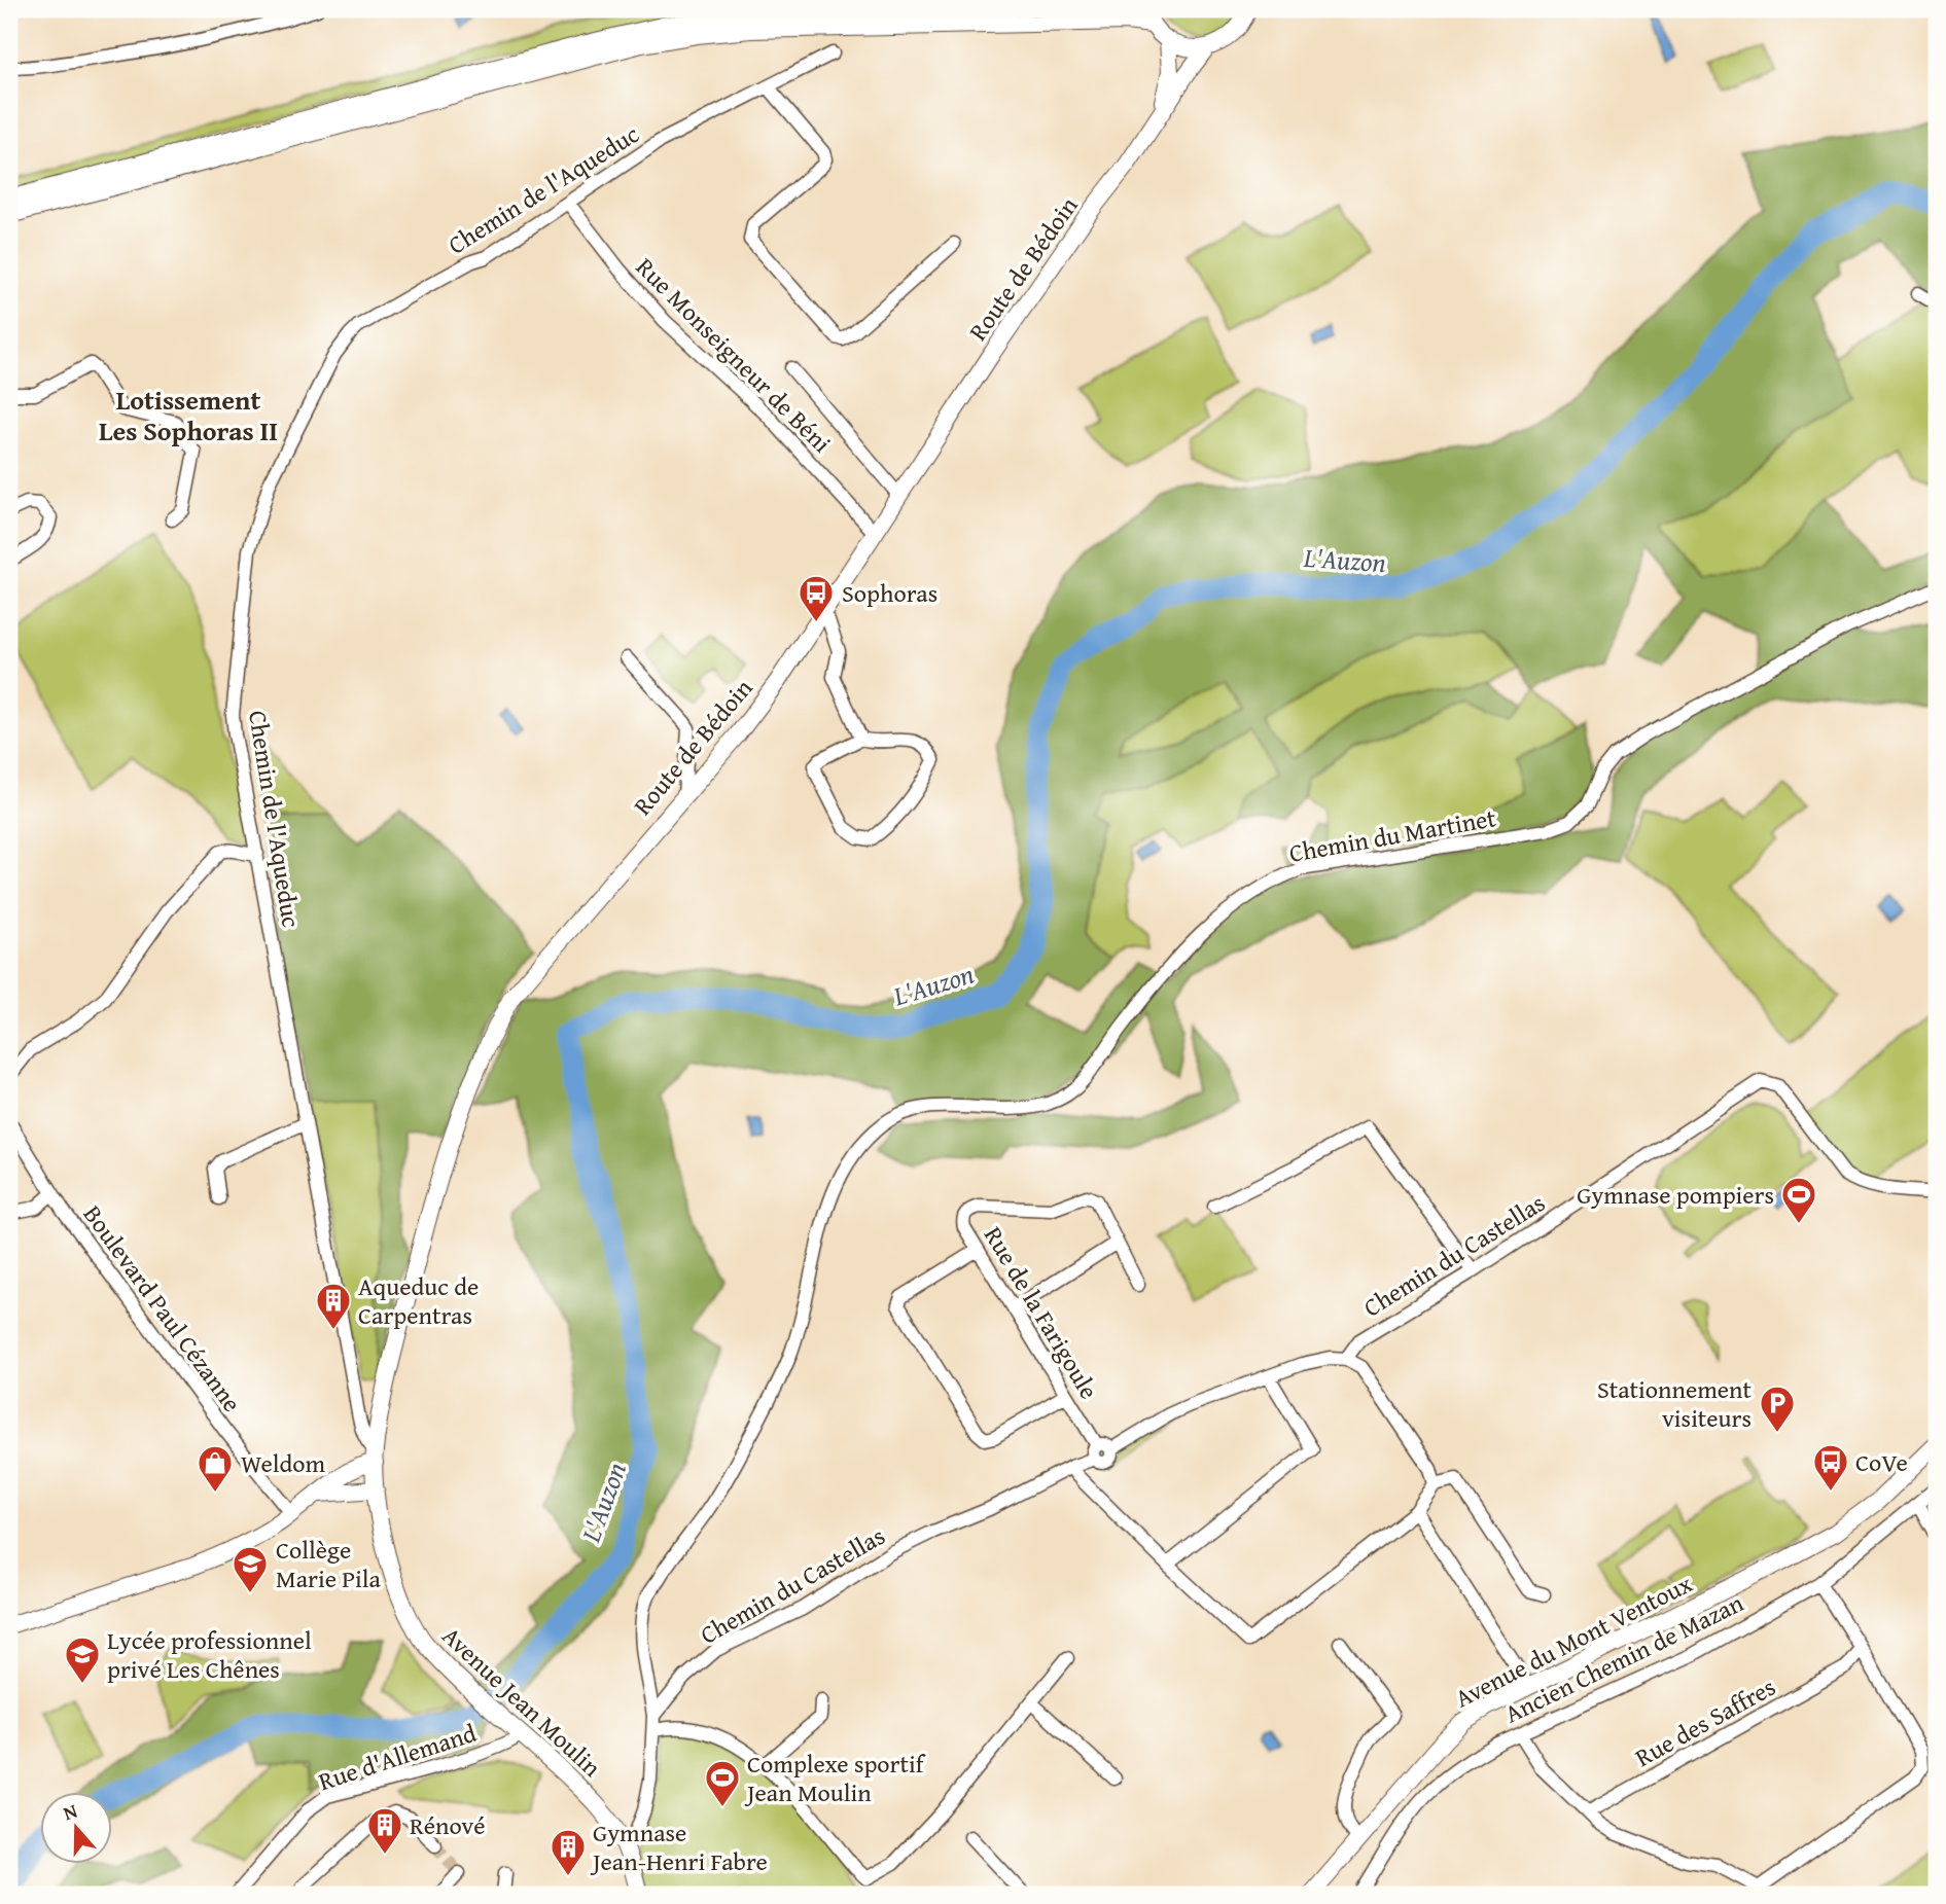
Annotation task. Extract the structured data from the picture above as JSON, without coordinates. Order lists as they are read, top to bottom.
{
  "streets": {
    "main road": ["Route de Bédoin", "Avenue du Mont Ventoux", "Avenue Jean Moulin"],
    "street": [
      "Chemin de l'Aqueduc",
      "Rue Monseigneur de Béni",
      "Chemin du Martinet",
      "Chemin du Castellas",
      "Boulevard Paul Cézanne",
      "Rue de la Farigoule",
      "Ancien Chemin de Mazan",
      "Rue des Saffres",
      "Rue d'Allemand"
    ]
  },
  "crossings": [
    ["Chemin de l'Aqueduc", "Route de Bédoin"],
    ["Chemin de l'Aqueduc", "Rue Monseigneur de Béni"],
    ["Chemin de l'Aqueduc", "Avenue Jean Moulin"],
    ["Route de Bédoin", "Rue Monseigneur de Béni"],
    ["Route de Bédoin", "Avenue Jean Moulin"],
    ["Chemin du Martinet", "Chemin du Castellas"],
    ["Chemin du Castellas", "Rue de la Farigoule"],
    ["Avenue Jean Moulin", "Rue d'Allemand"]
  ],
  "districts": ["Lotissement Les Sophoras II"],
  "water": ["L'Auzon"],
  "places": {
    "bus stop": ["Sophoras", "CoVe"],
    "sports": ["Gymnase pompiers", "Complexe sportif Jean Moulin"],
    "building": ["Aqueduc de Carpentras", "Rénové", "Gymnase Jean-Henri Fabre"],
    "parking": ["Stationnement visiteurs"],
    "shop": ["Weldom"],
    "school or university": ["Collège Marie Pila", "Lycée professionnel privé Les Chênes"]
  },
  "north": "top"
}
